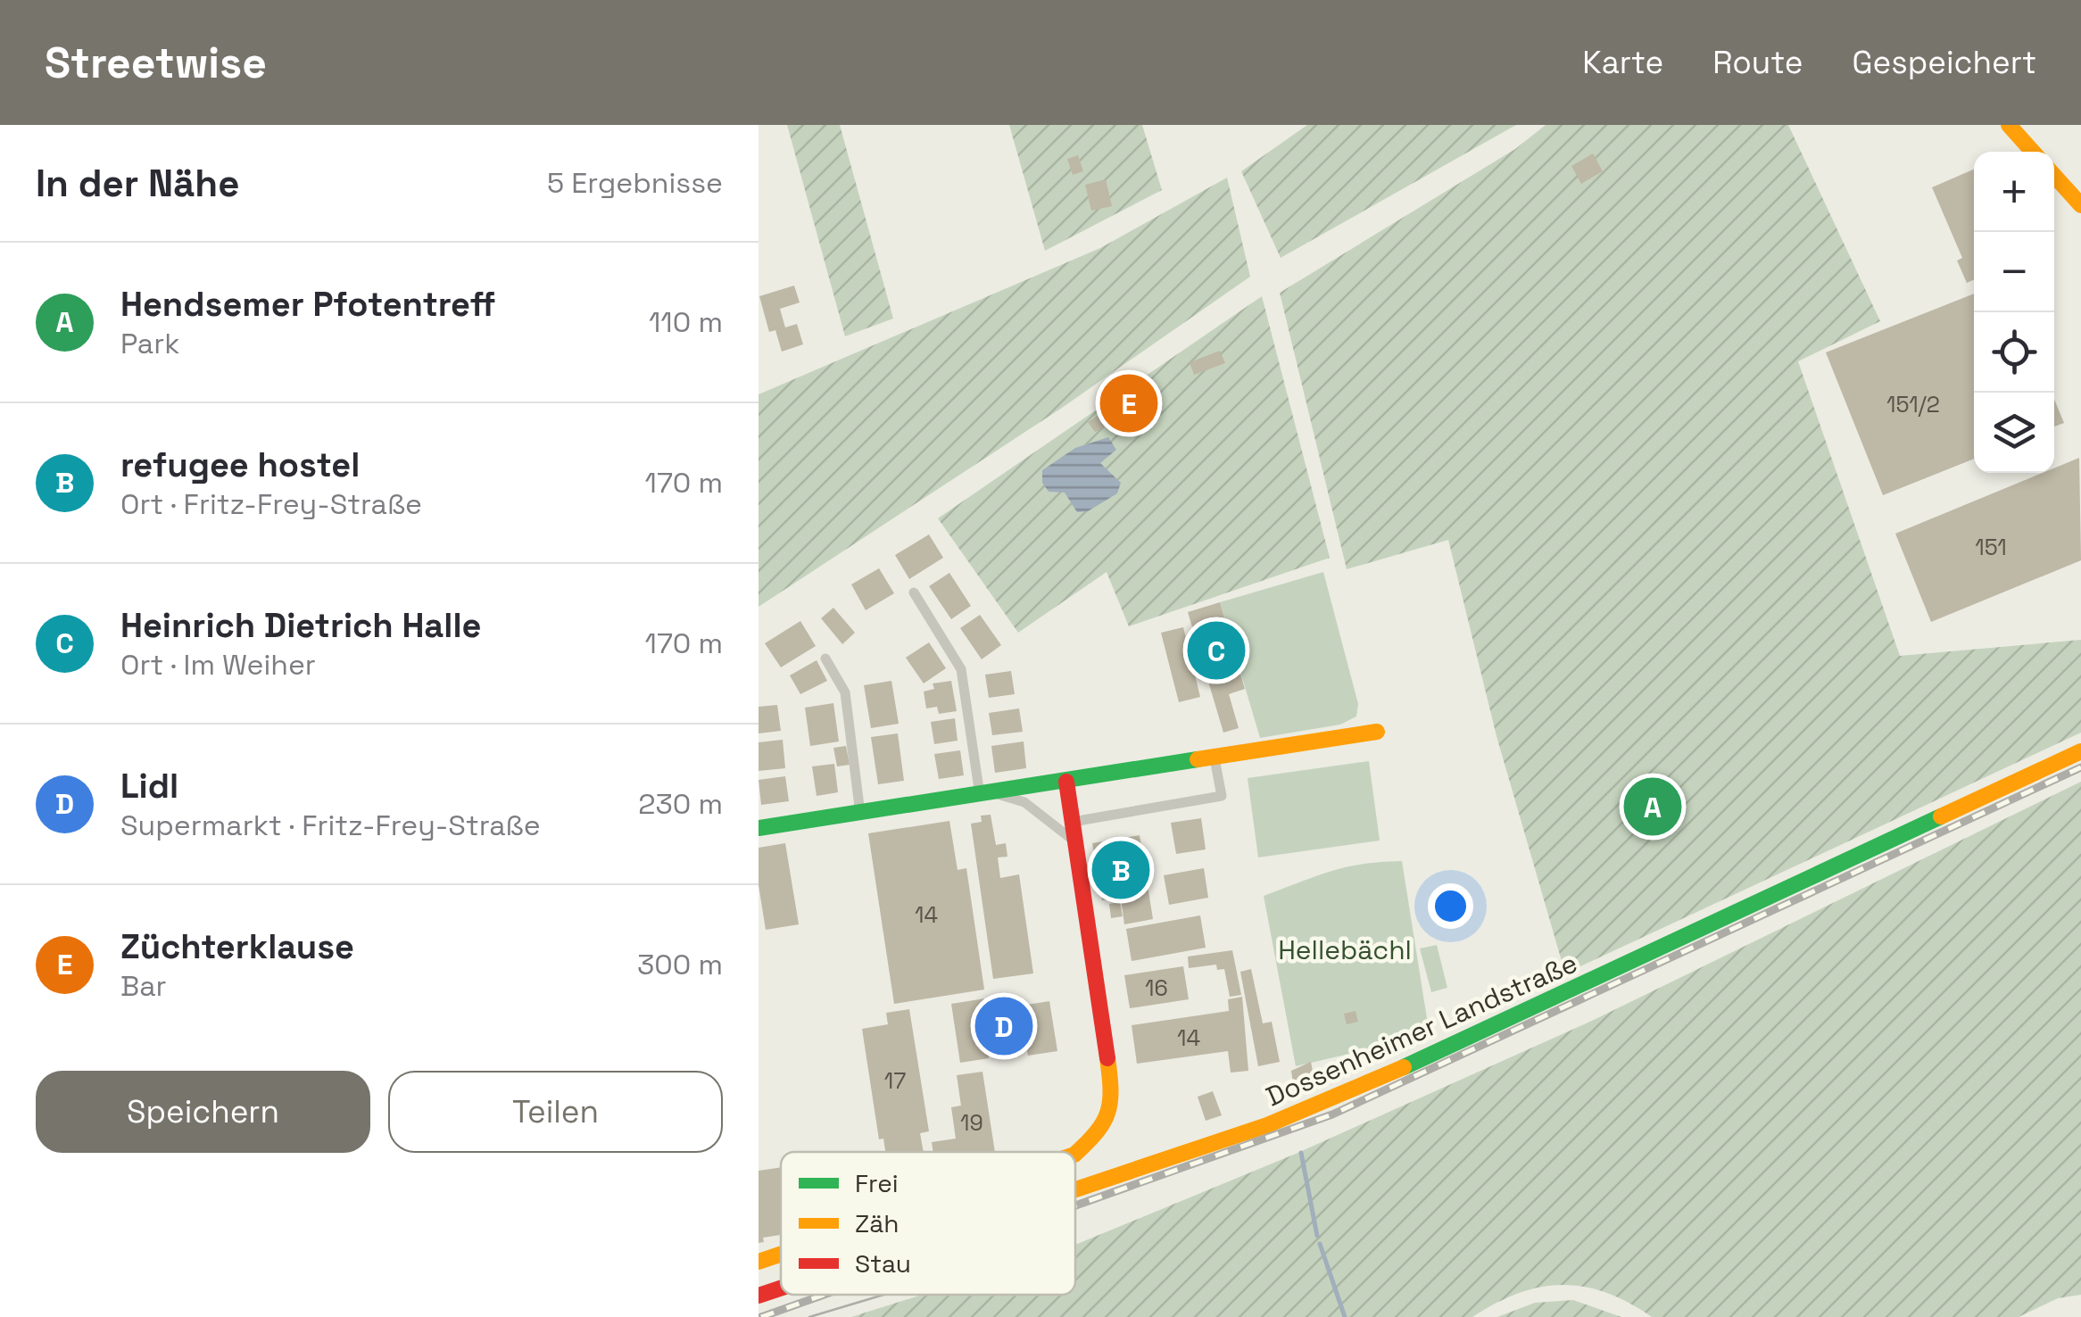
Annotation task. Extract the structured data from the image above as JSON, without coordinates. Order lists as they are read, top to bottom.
{
  "streets": {
    "main road": ["Dossenheimer Landstraße"]
  },
  "parks": ["Hellebächl"],
  "house_numbers": [
    "151/2",
    "151",
    "14",
    "16",
    "14",
    "17",
    "19"
  ],
  "legend": ["Frei", "Zäh", "Stau"],
  "page": {
    "header": "Streetwise",
    "nav": ["Karte", "Route", "Gespeichert"],
    "heading": ["In der Nähe", "5 Ergebnisse"],
    "map_buttons": ["+", "−"],
    "list": [
      {
        "mark": "A",
        "name": "Hendsemer Pfotentreff",
        "note": "Park",
        "value": "110 m"
      },
      {
        "mark": "B",
        "name": "refugee hostel",
        "note": "Ort · Fritz-Frey-Straße",
        "value": "170 m"
      },
      {
        "mark": "C",
        "name": "Heinrich Dietrich Halle",
        "note": "Ort · Im Weiher",
        "value": "170 m"
      },
      {
        "mark": "D",
        "name": "Lidl",
        "note": "Supermarkt · Fritz-Frey-Straße",
        "value": "230 m"
      },
      {
        "mark": "E",
        "name": "Züchterklause",
        "note": "Bar",
        "value": "300 m"
      }
    ],
    "pins": [
      "E",
      "C",
      "A",
      "B",
      "D"
    ],
    "buttons": ["Speichern", "Teilen"]
  }
}
